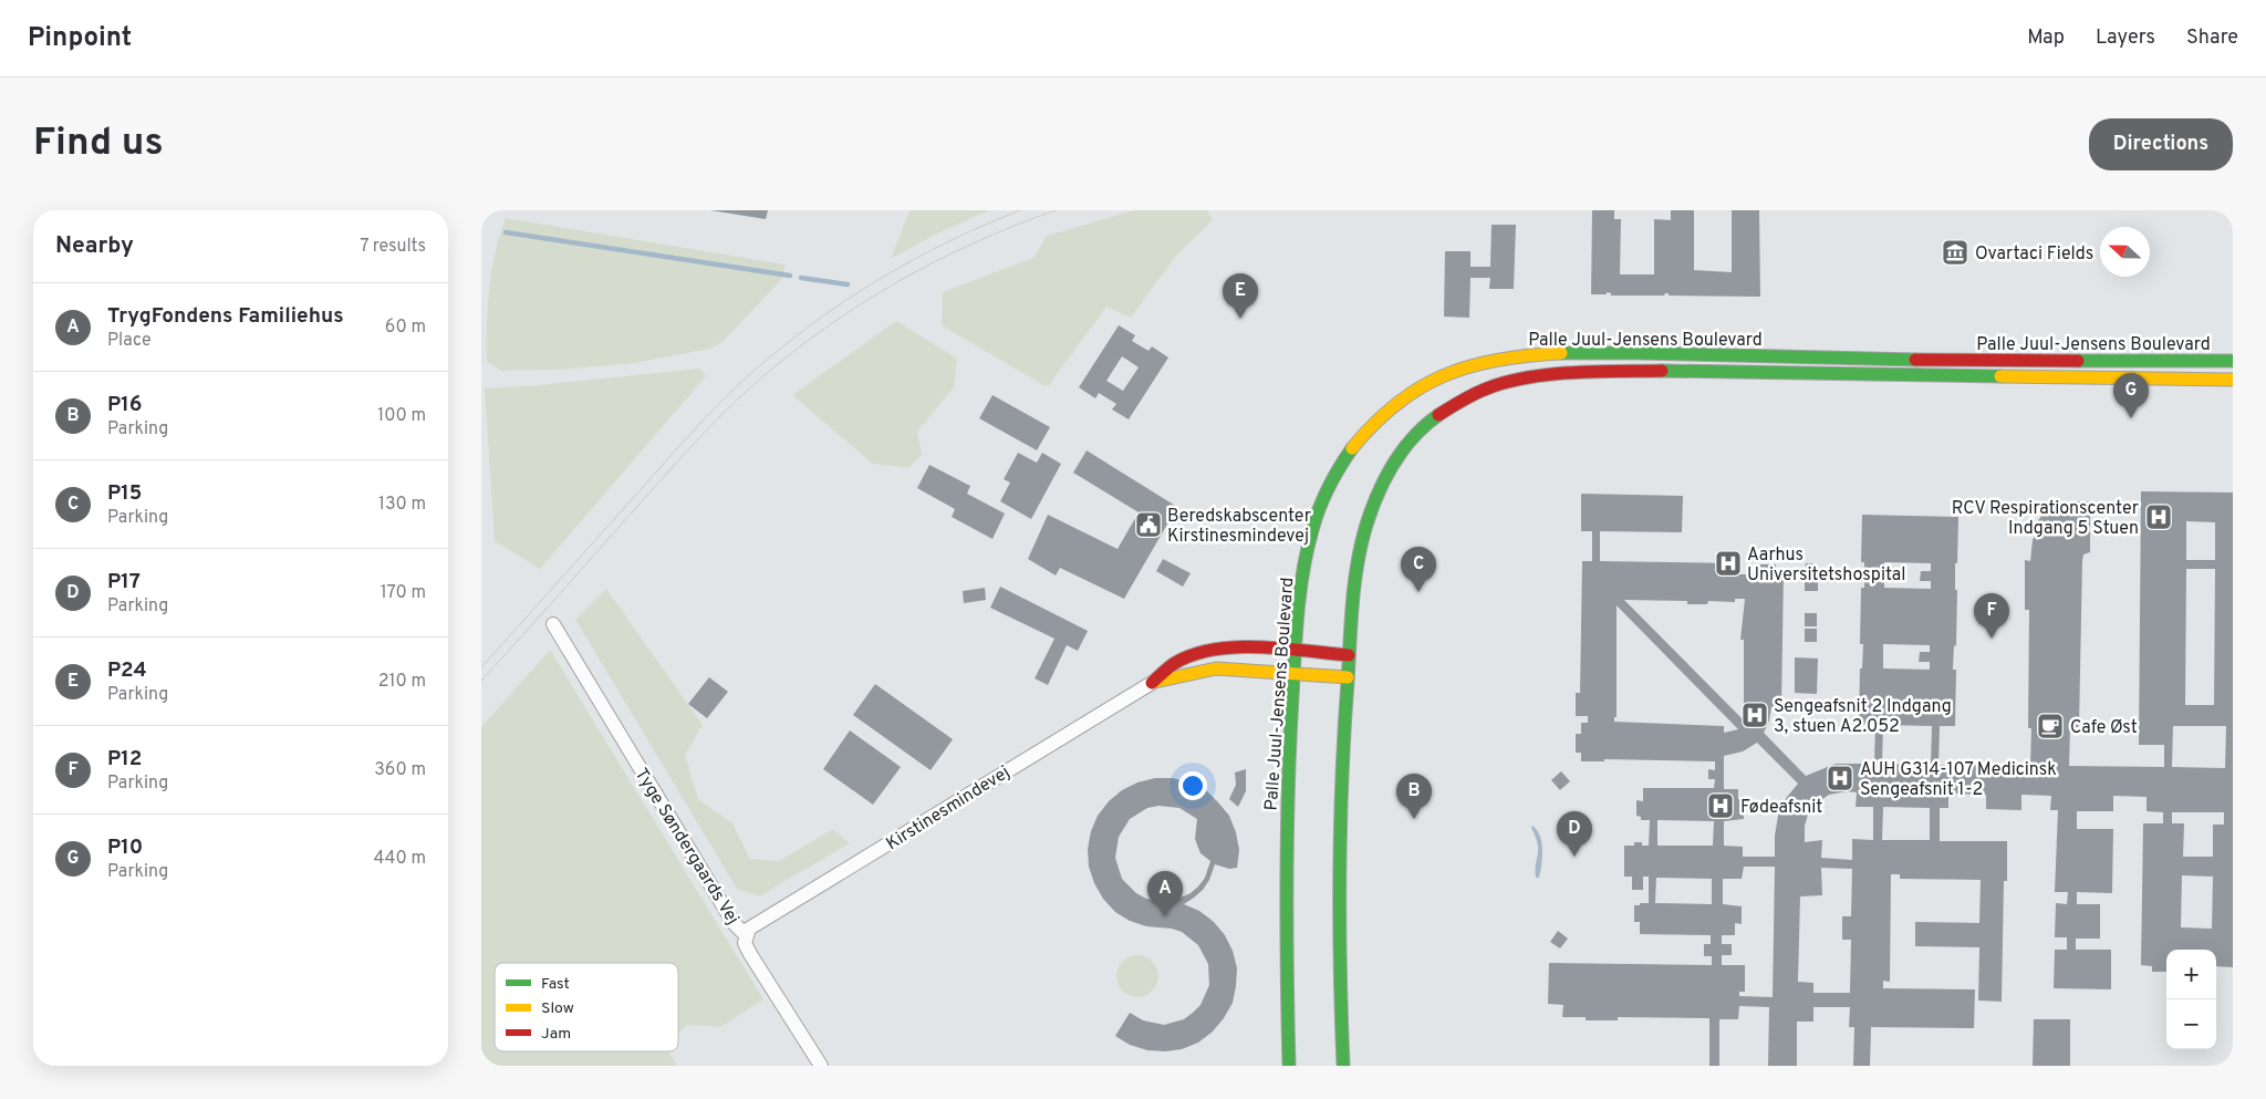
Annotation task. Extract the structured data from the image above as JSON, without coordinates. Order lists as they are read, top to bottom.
{
  "streets": {
    "street": ["Palle Juul-Jensens Boulevard", "Kirstinesmindevej", "Tyge Søndergaards Vej"]
  },
  "crossings": [
    ["Palle Juul-Jensens Boulevard", "Kirstinesmindevej"],
    ["Kirstinesmindevej", "Tyge Søndergaards Vej"]
  ],
  "places": {
    "museum": ["Ovartaci Fields"],
    "hospital": [
      "RCV Respirationscenter Indgang 5 Stuen",
      "Aarhus Universitetshospital",
      "Sengeafsnit 2 Indgang 3, stuen A2.052",
      "AUH G314-107 Medicinsk Sengeafsnit 1-2",
      "Fødeafsnit"
    ],
    "public building": ["Beredskabscenter Kirstinesmindevej"],
    "cafe": ["Cafe Øst"]
  },
  "legend": ["Fast", "Slow", "Jam"],
  "north": "left",
  "page": {
    "header": "Pinpoint",
    "nav": ["Map", "Layers", "Share"],
    "buttons": "Directions",
    "title": "Find us",
    "heading": ["Nearby", "7 results"],
    "pins": [
      "E",
      "G",
      "C",
      "F",
      "B",
      "D",
      "A"
    ],
    "list": [
      {
        "mark": "A",
        "name": "TrygFondens Familiehus",
        "note": "Place",
        "value": "60 m"
      },
      {
        "mark": "B",
        "name": "P16",
        "note": "Parking",
        "value": "100 m"
      },
      {
        "mark": "C",
        "name": "P15",
        "note": "Parking",
        "value": "130 m"
      },
      {
        "mark": "D",
        "name": "P17",
        "note": "Parking",
        "value": "170 m"
      },
      {
        "mark": "E",
        "name": "P24",
        "note": "Parking",
        "value": "210 m"
      },
      {
        "mark": "F",
        "name": "P12",
        "note": "Parking",
        "value": "360 m"
      },
      {
        "mark": "G",
        "name": "P10",
        "note": "Parking",
        "value": "440 m"
      }
    ],
    "map_buttons": ["+", "−"]
  }
}
